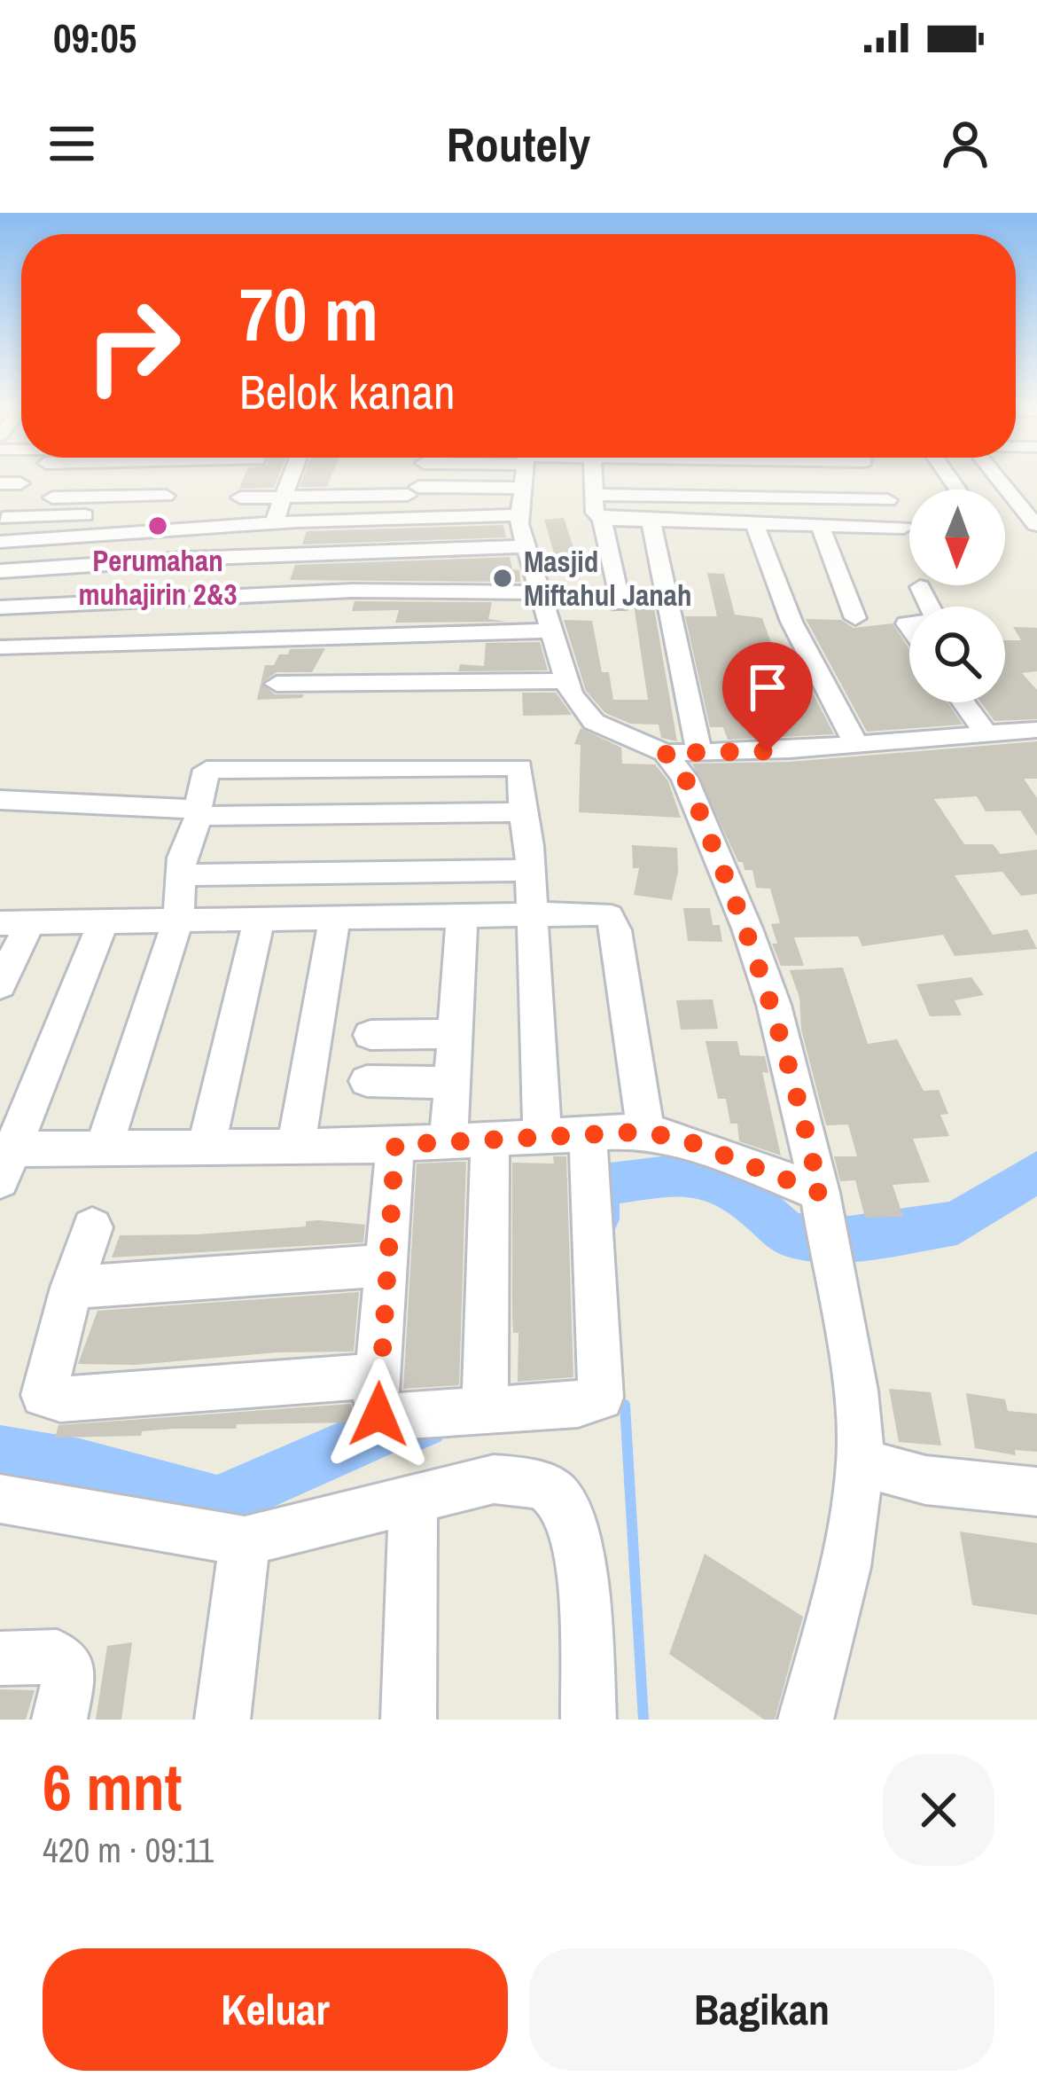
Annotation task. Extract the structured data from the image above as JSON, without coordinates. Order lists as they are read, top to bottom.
{
  "places": ["Perumahan muhajirin 2&3", "Masjid Miftahul Janah"],
  "north": "bottom",
  "page": {
    "status": "09:05",
    "header": "Routely",
    "turn": ["70 m", "Belok kanan"],
    "heading": ["6 mnt", "420 m · 09:11"],
    "buttons": ["Keluar", "Bagikan"]
  }
}
